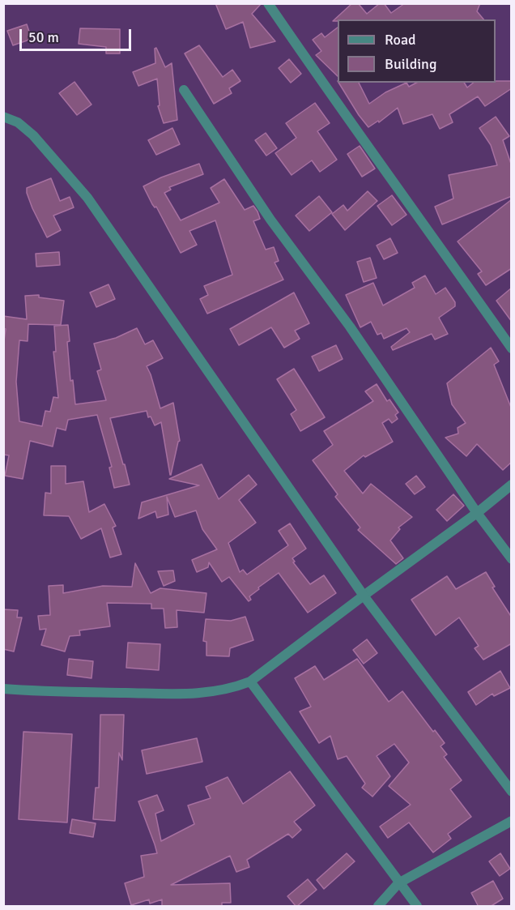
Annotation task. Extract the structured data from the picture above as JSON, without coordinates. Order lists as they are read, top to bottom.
{
  "legend": ["Road", "Building"],
  "scale_bar": "50 m"
}
